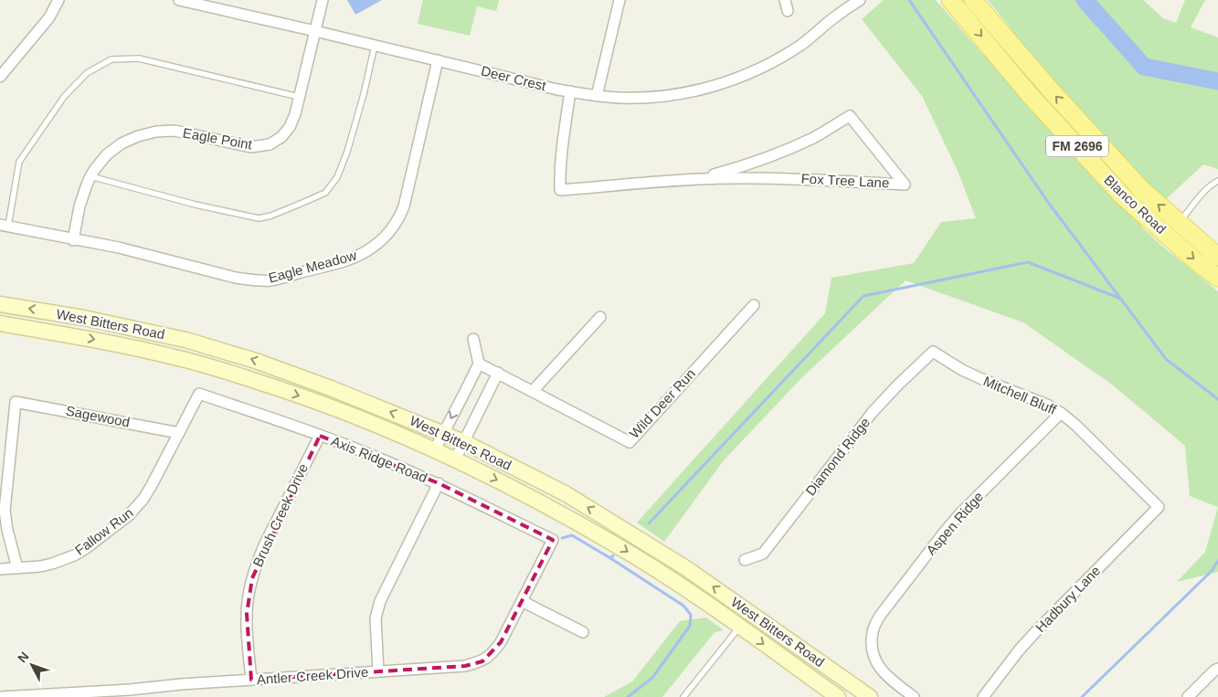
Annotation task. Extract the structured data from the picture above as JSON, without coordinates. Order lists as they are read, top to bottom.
{
  "streets": {
    "main road": ["FM 2696", "Blanco Road", "West Bitters Road"],
    "street": [
      "Deer Crest",
      "Eagle Point",
      "Fox Tree Lane",
      "Eagle Meadow",
      "Mitchell Bluff",
      "Wild Deer Run",
      "Sagewood",
      "Diamond Ridge",
      "Axis Ridge Road",
      "Brush Creek Drive",
      "Aspen Ridge",
      "Fallow Run",
      "Hadbury Lane",
      "Antler Creek Drive"
    ]
  },
  "crossings": [
    ["Deer Crest", "Eagle Point"],
    ["Deer Crest", "Fox Tree Lane"],
    ["Deer Crest", "Eagle Meadow"],
    ["Eagle Point", "Eagle Meadow"],
    ["Mitchell Bluff", "Diamond Ridge"],
    ["Mitchell Bluff", "Aspen Ridge"],
    ["Mitchell Bluff", "Hadbury Lane"],
    ["Sagewood", "Fallow Run"],
    ["Axis Ridge Road", "Brush Creek Drive"],
    ["Axis Ridge Road", "Fallow Run"],
    ["Axis Ridge Road", "Antler Creek Drive"],
    ["Brush Creek Drive", "Antler Creek Drive"]
  ],
  "north": "top left"
}
